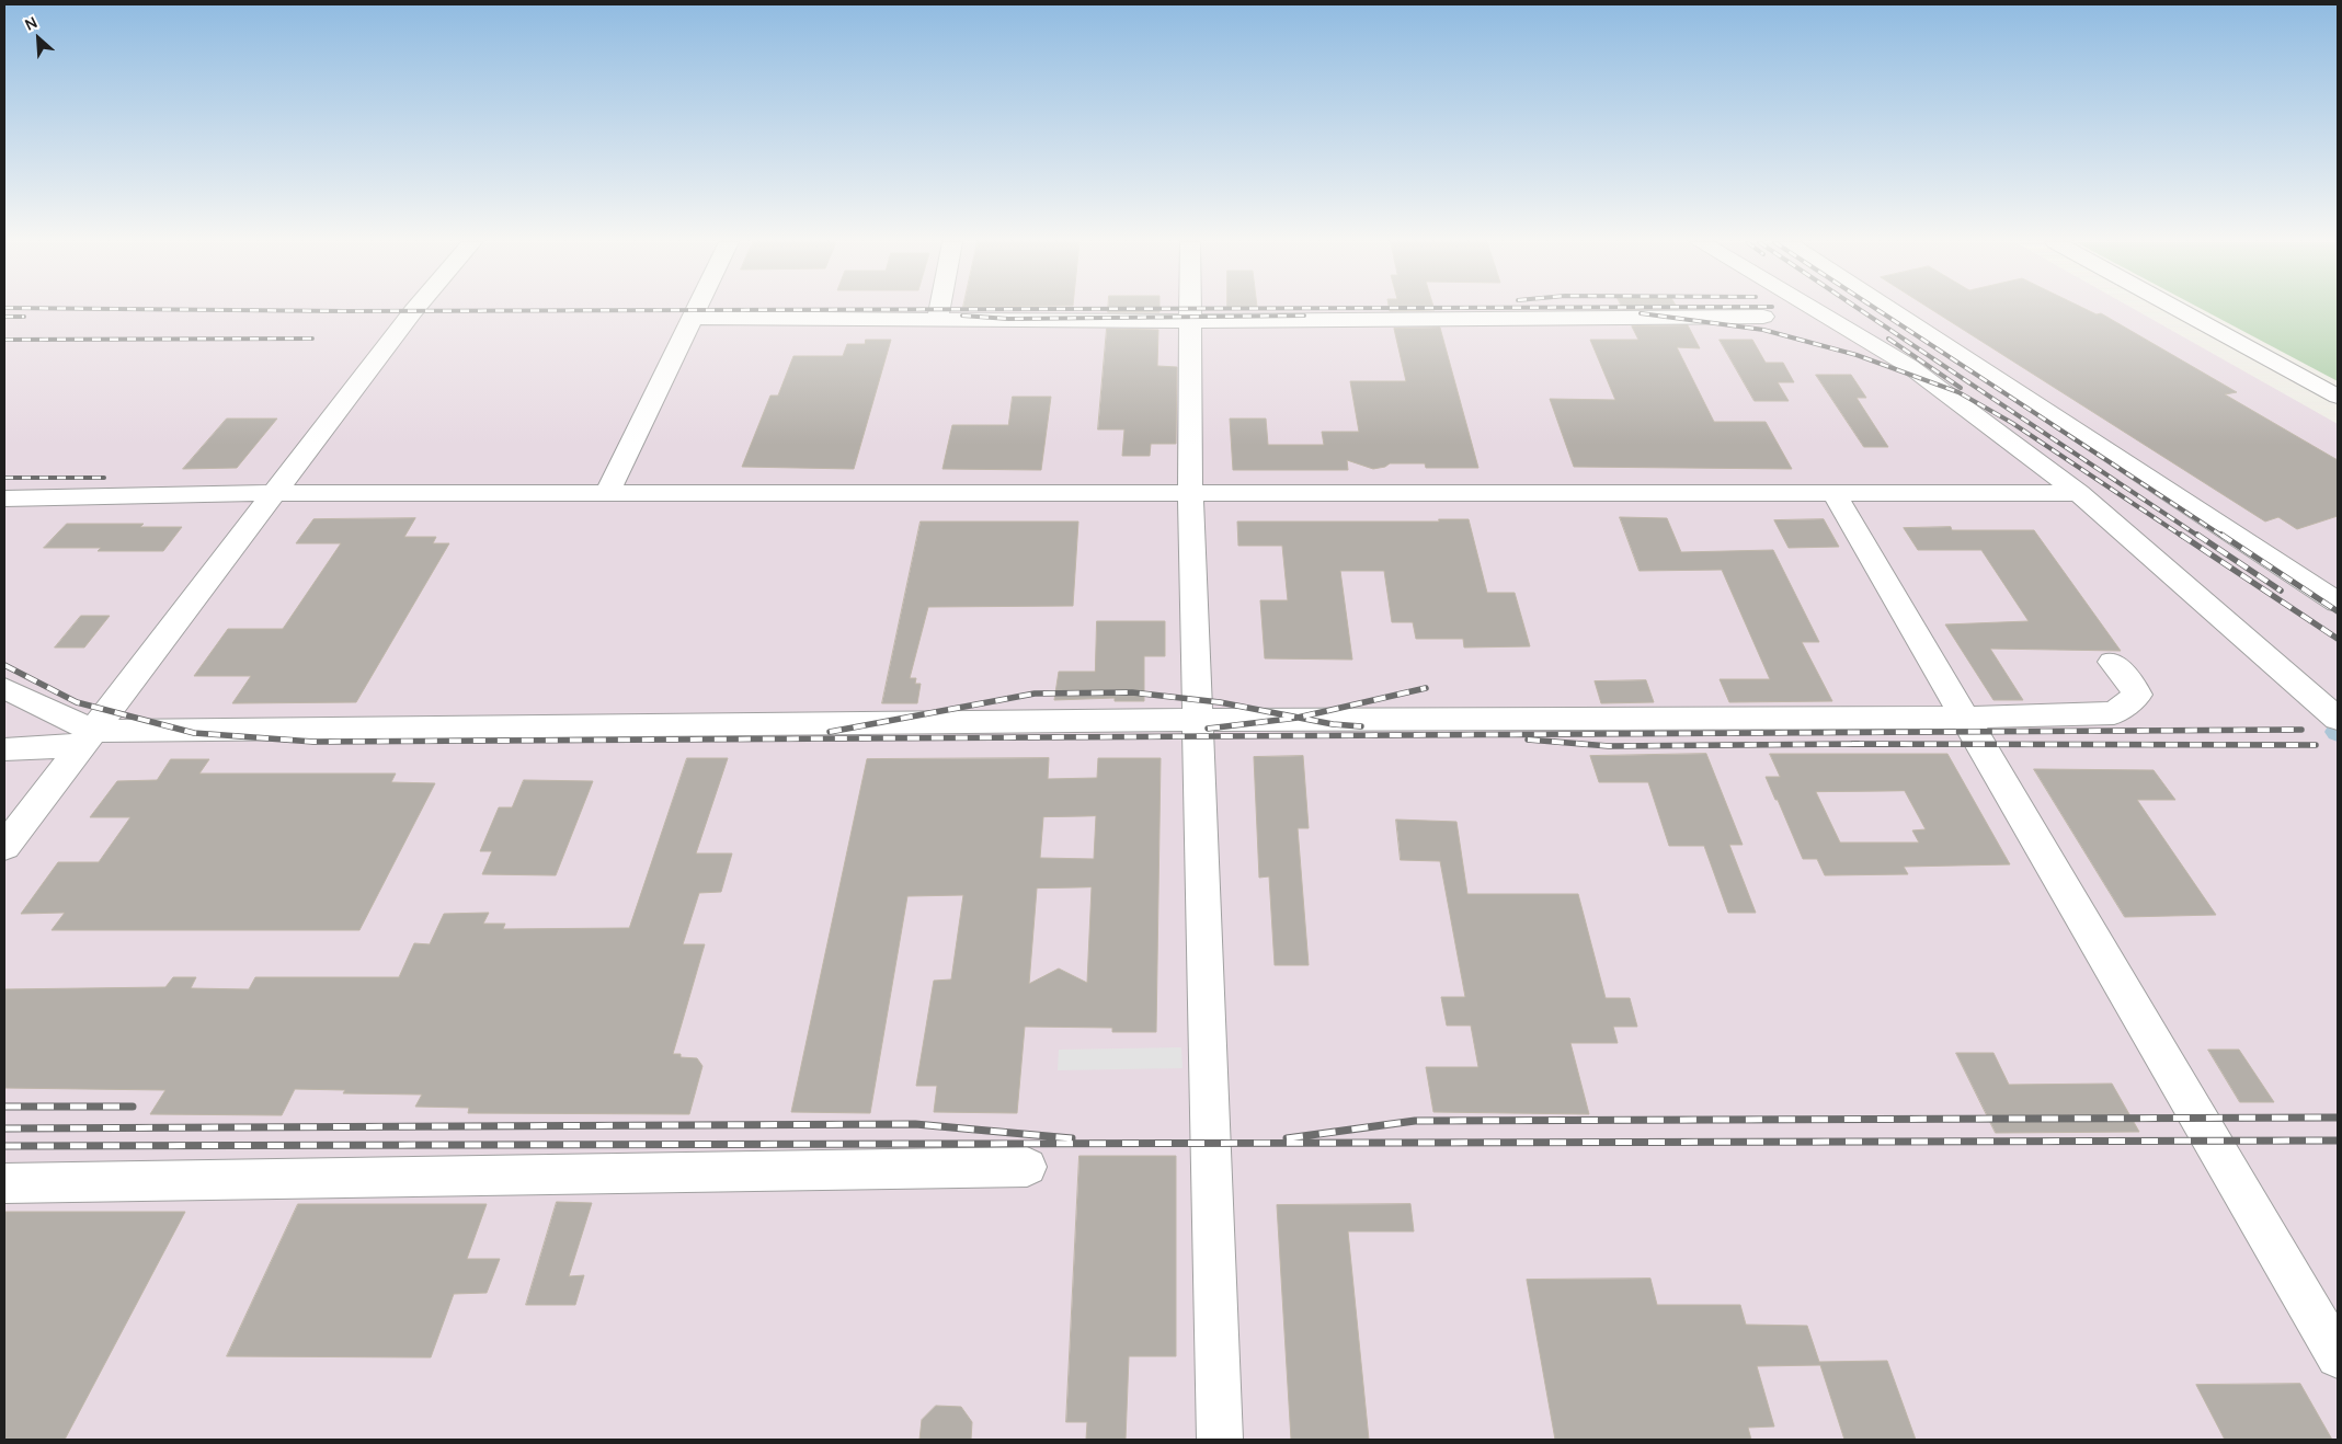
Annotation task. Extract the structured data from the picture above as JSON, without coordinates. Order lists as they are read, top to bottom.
{
  "north": "top left"
}
